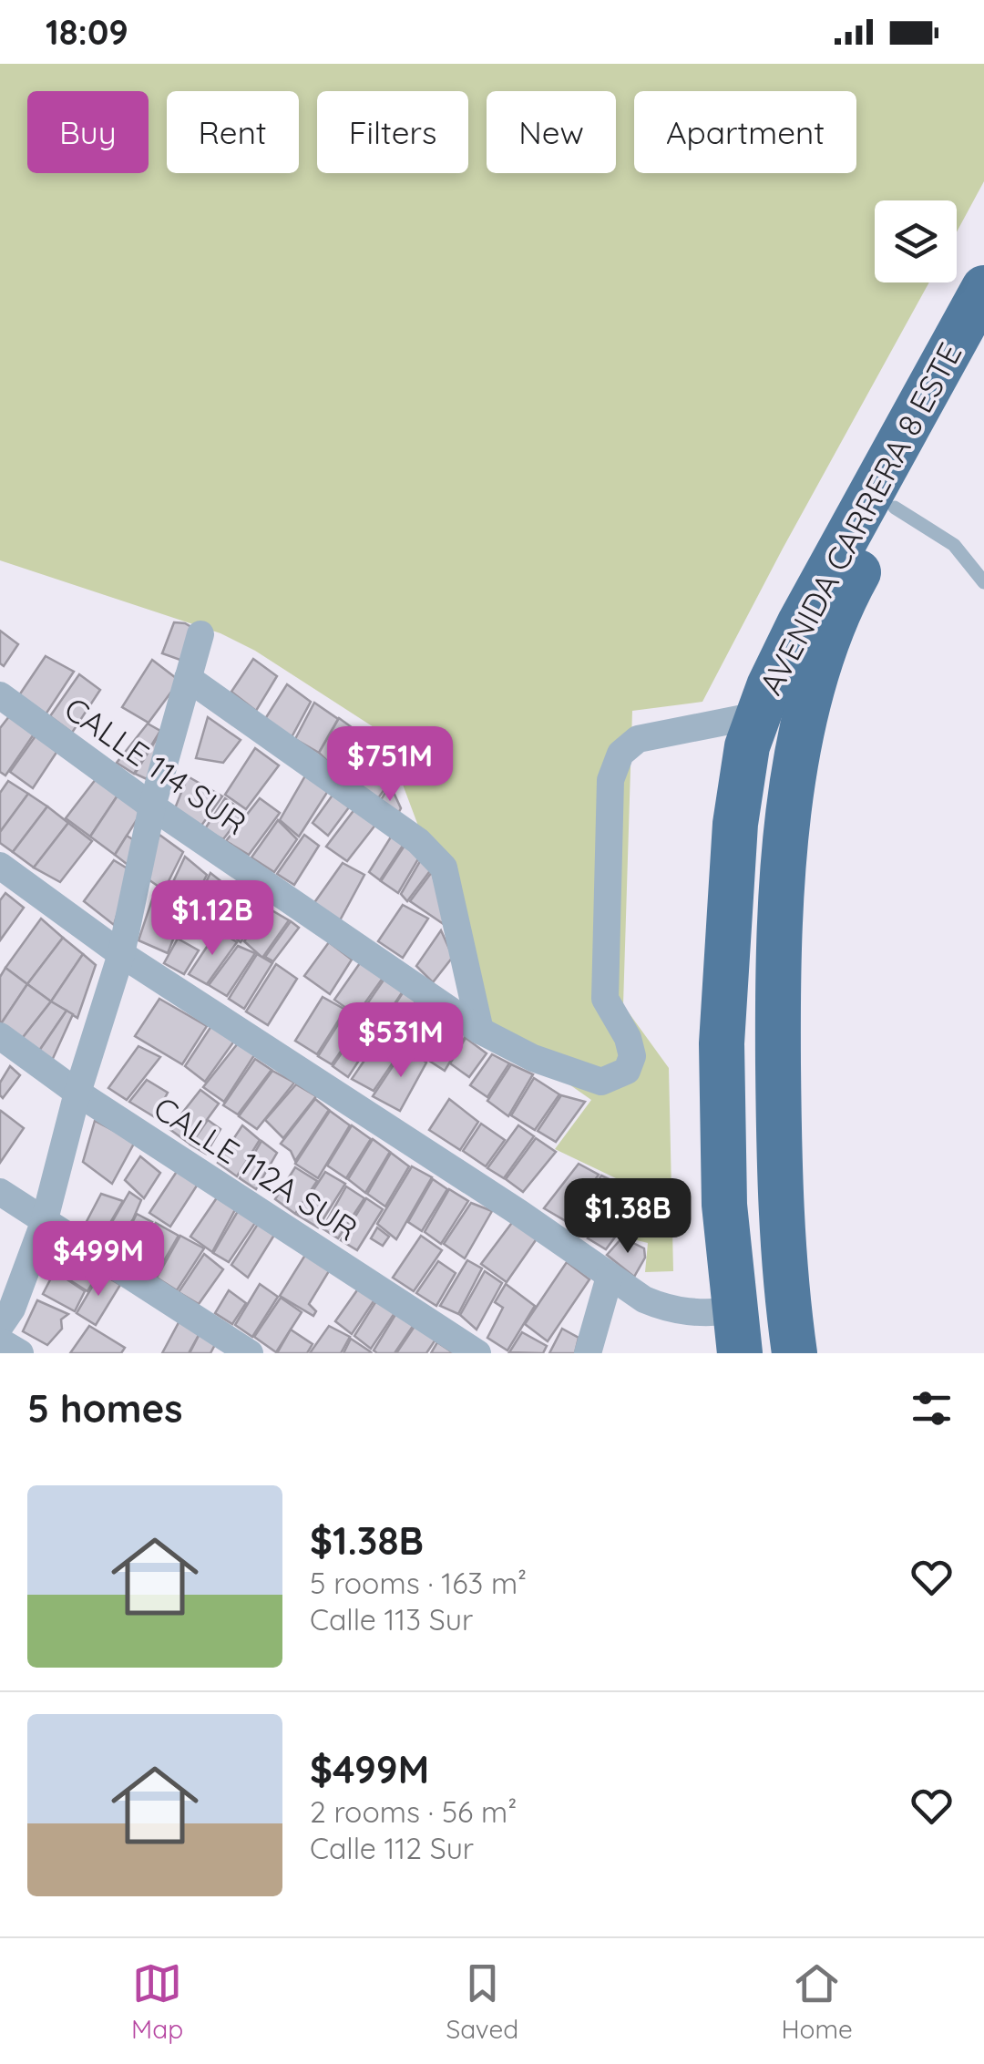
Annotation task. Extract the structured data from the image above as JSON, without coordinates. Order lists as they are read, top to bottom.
{
  "streets": {
    "highway": ["AVENIDA CARRERA 8 ESTE"],
    "street": ["CALLE 114 SUR", "CALLE 112A SUR"]
  },
  "crossings": [
    ["AVENIDA CARRERA 8 ESTE", "CALLE 114 SUR"]
  ],
  "page": {
    "status": "18:09",
    "chip": [
      "Buy",
      "Rent",
      "Filters",
      "New",
      "Apartment"
    ],
    "price": [
      "$751M",
      "$1.12B",
      "$531M",
      "$1.38B",
      "$499M"
    ],
    "heading": "5 homes",
    "list": [
      {
        "name": "$1.38B",
        "note": "5 rooms · 163 m² · Calle 113 Sur"
      },
      {
        "name": "$499M",
        "note": "2 rooms · 56 m² · Calle 112 Sur"
      }
    ],
    "tabs": ["Map", "Saved", "Home"]
  }
}
